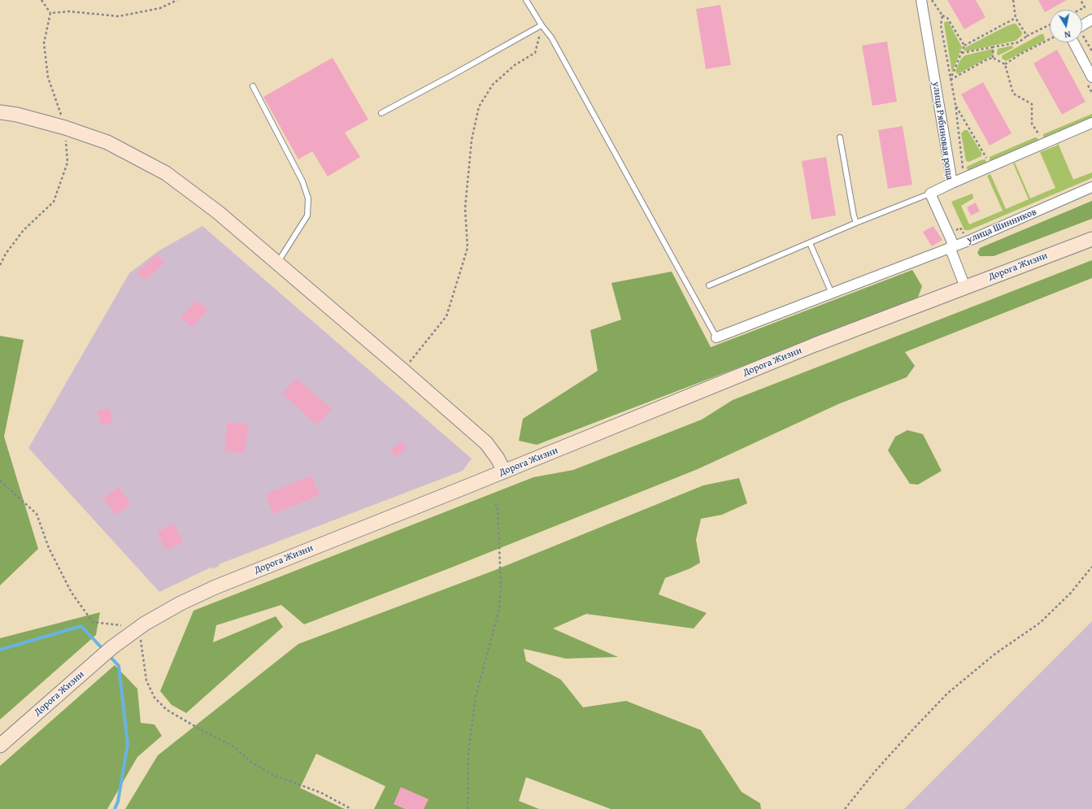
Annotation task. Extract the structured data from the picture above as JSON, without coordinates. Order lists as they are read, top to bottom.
{
  "streets": {
    "main road": ["Дорога Жизни"],
    "street": ["улица Рябиновая роща", "улица Шинников"]
  },
  "north": "bottom"
}
